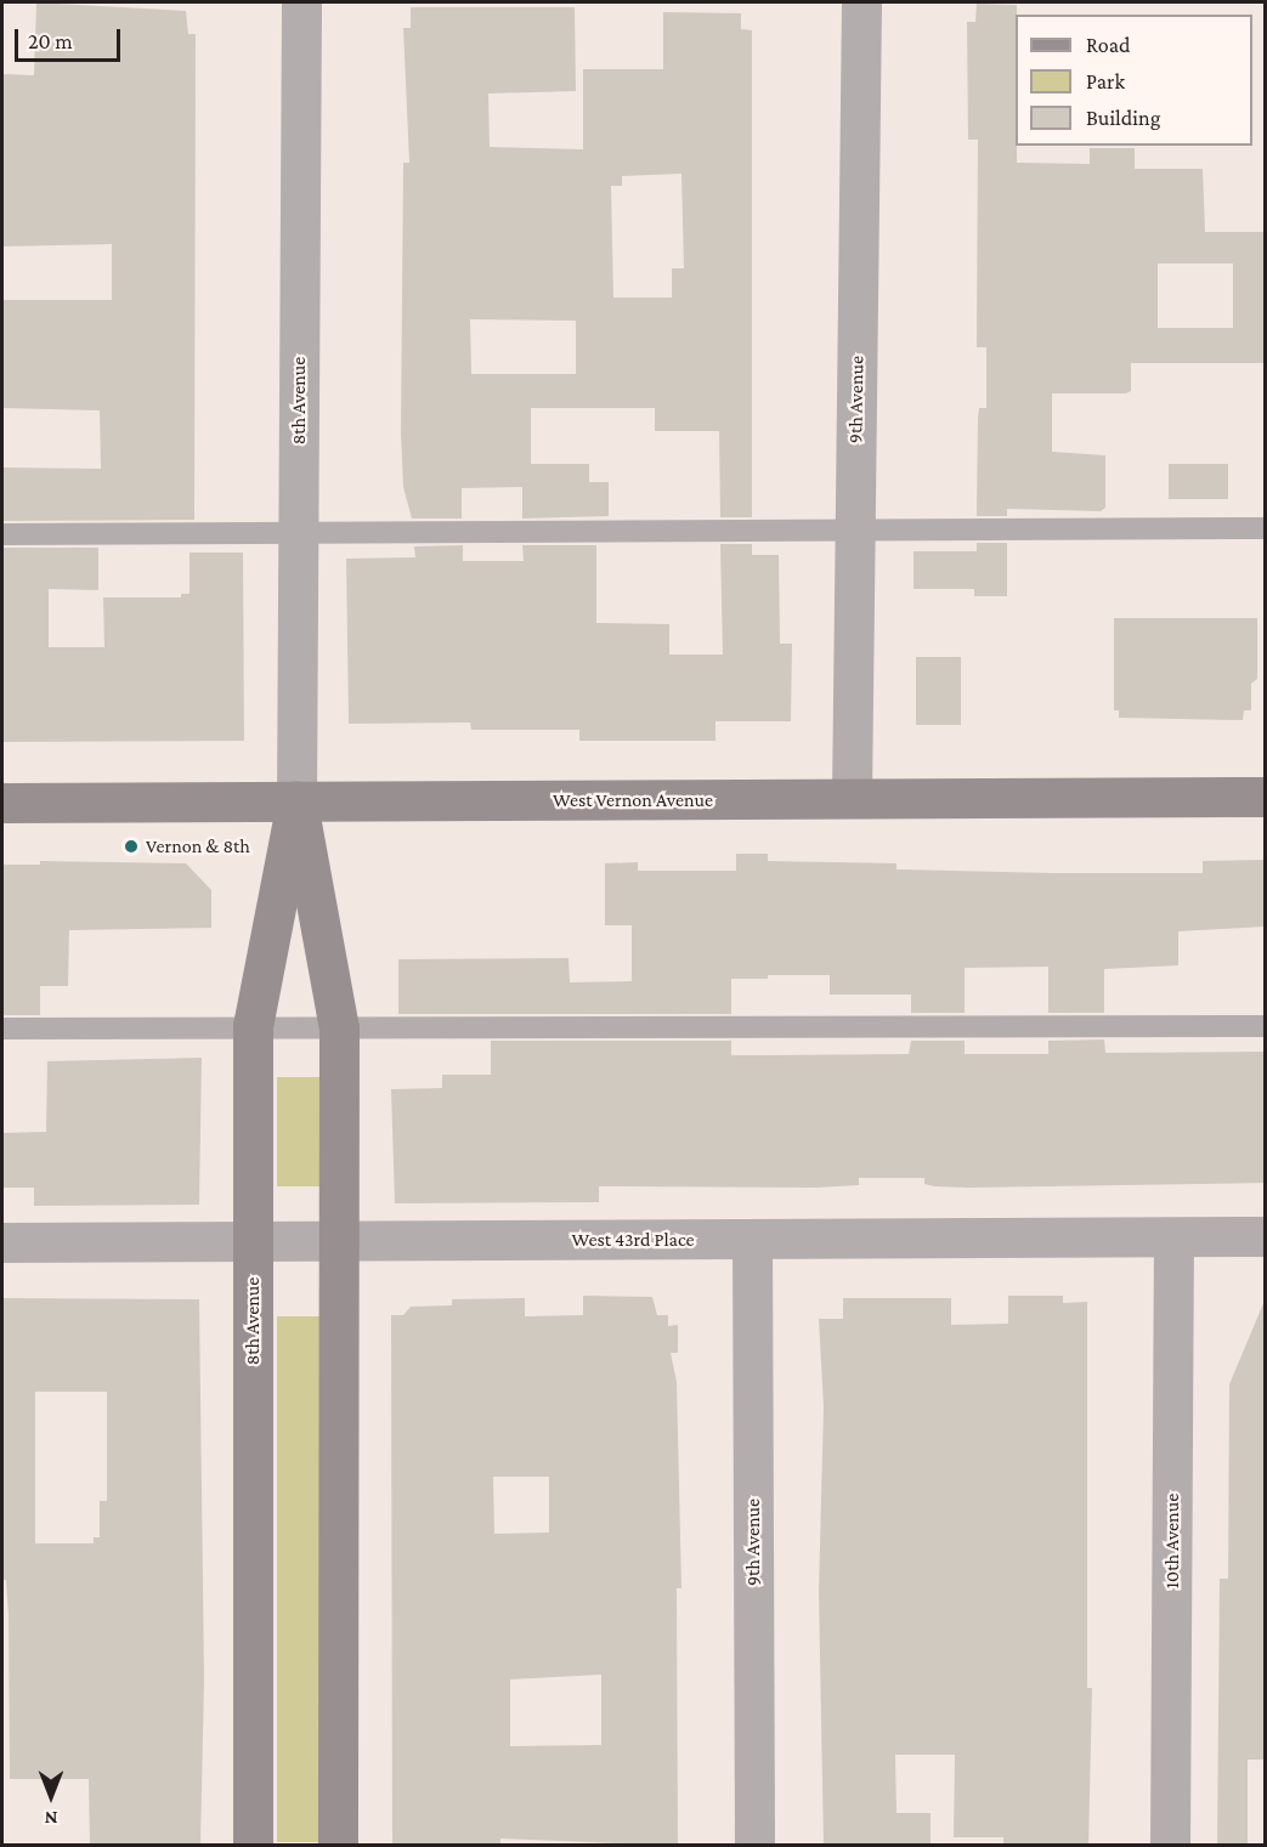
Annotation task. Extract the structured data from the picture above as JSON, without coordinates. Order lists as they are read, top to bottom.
{
  "streets": {
    "street": [
      "9th Avenue",
      "8th Avenue",
      "West Vernon Avenue",
      "West 43rd Place",
      "10th Avenue"
    ]
  },
  "crossings": [
    ["9th Avenue", "West Vernon Avenue"],
    ["9th Avenue", "West 43rd Place"],
    ["8th Avenue", "West Vernon Avenue"],
    ["8th Avenue", "West 43rd Place"],
    ["West 43rd Place", "10th Avenue"]
  ],
  "places": ["Vernon & 8th"],
  "legend": ["Road", "Park", "Building"],
  "scale_bar": "20 m",
  "north": "bottom"
}
